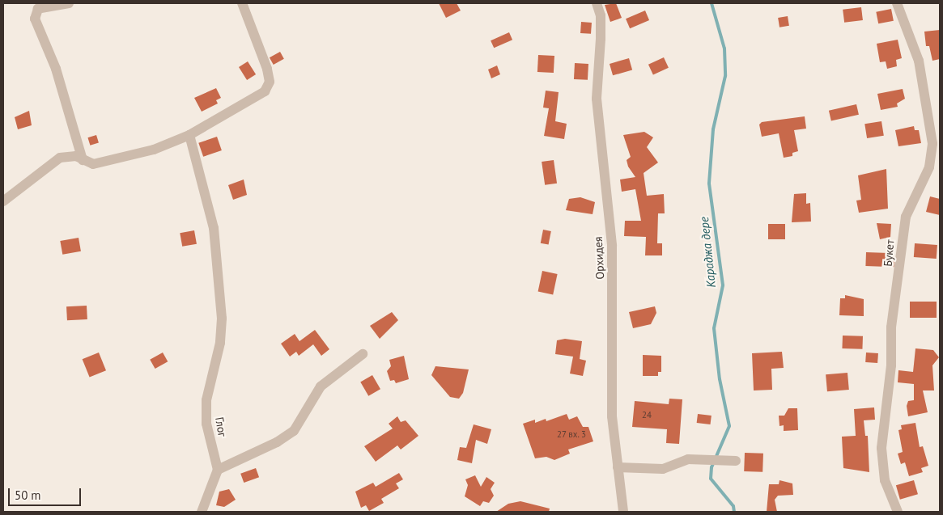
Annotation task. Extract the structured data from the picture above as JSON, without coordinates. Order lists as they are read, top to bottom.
{
  "streets": {
    "street": ["Букет", "Орхидея", "Глог"]
  },
  "water": ["Караджа дере"],
  "house_numbers": ["24", "27 вх. 3"],
  "scale_bar": "50 m"
}
